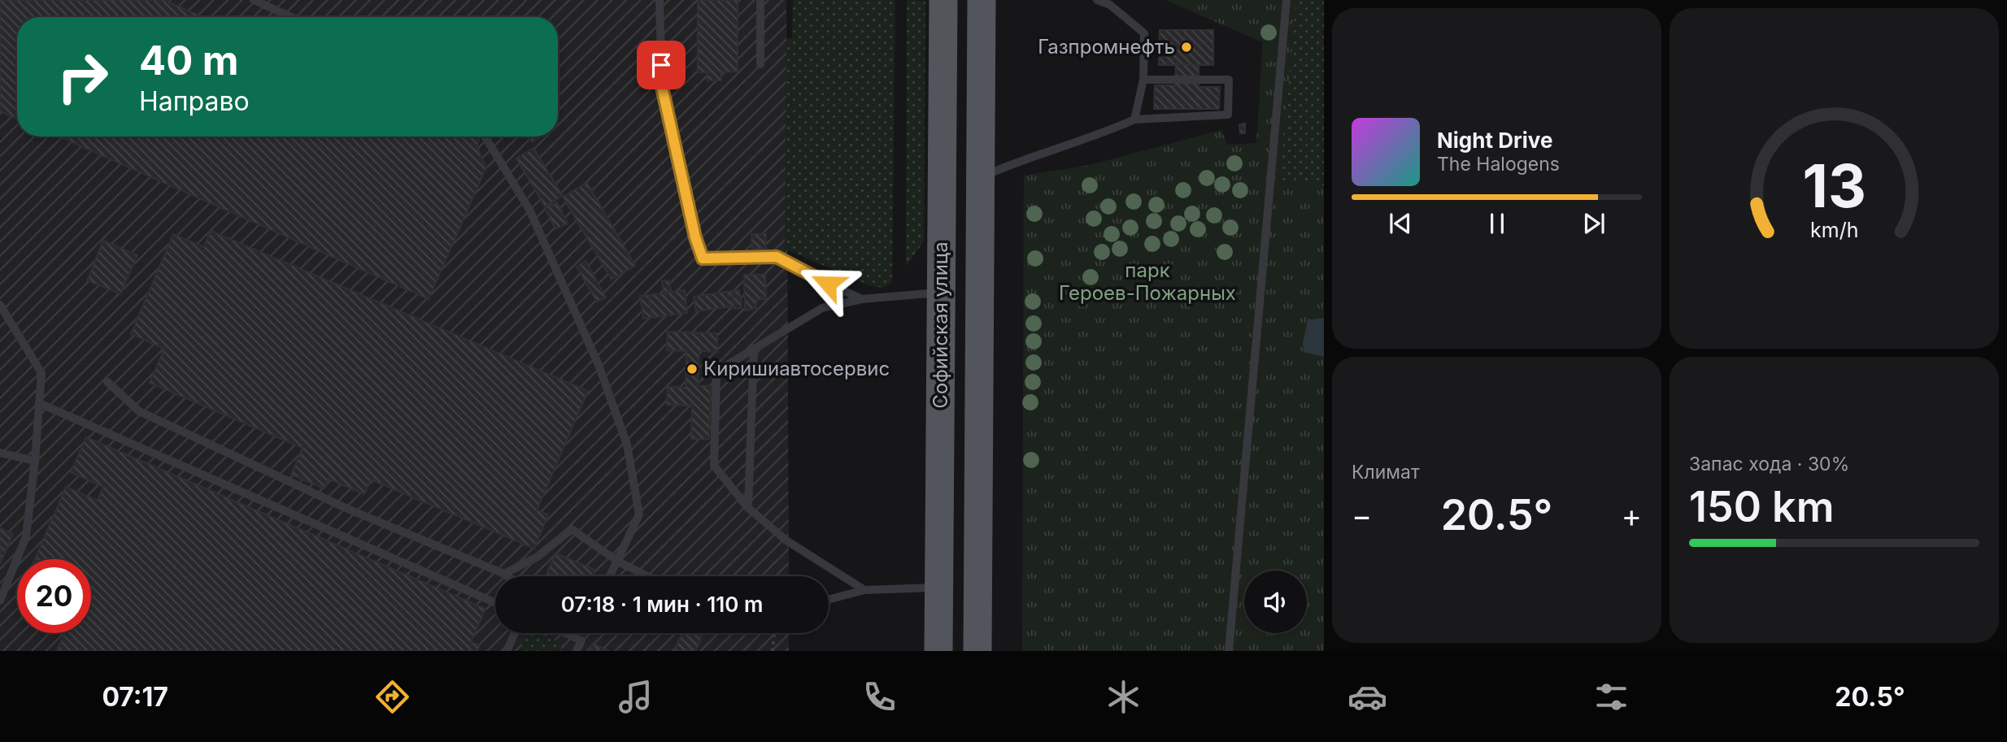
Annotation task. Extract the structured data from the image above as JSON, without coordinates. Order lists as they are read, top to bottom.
{
  "streets": {
    "main road": ["Софийская улица"]
  },
  "parks": ["парк Героев-Пожарных"],
  "places": ["Газпромнефть", "Киришиавтосервис"],
  "page": {
    "turn": ["40 m", "Направо"],
    "song": ["Night Drive", "The Halogens"],
    "tile": [
      "Климат",
      ["Запас хода · 30%", "150 km"]
    ],
    "heat": ["−", "20.5°", "+"],
    "limit": "20",
    "trip": "07:18 · 1 мин · 110 m",
    "tabs": ["07:17", "20.5°"],
    "gauge": ["13", "km/h"]
  }
}
